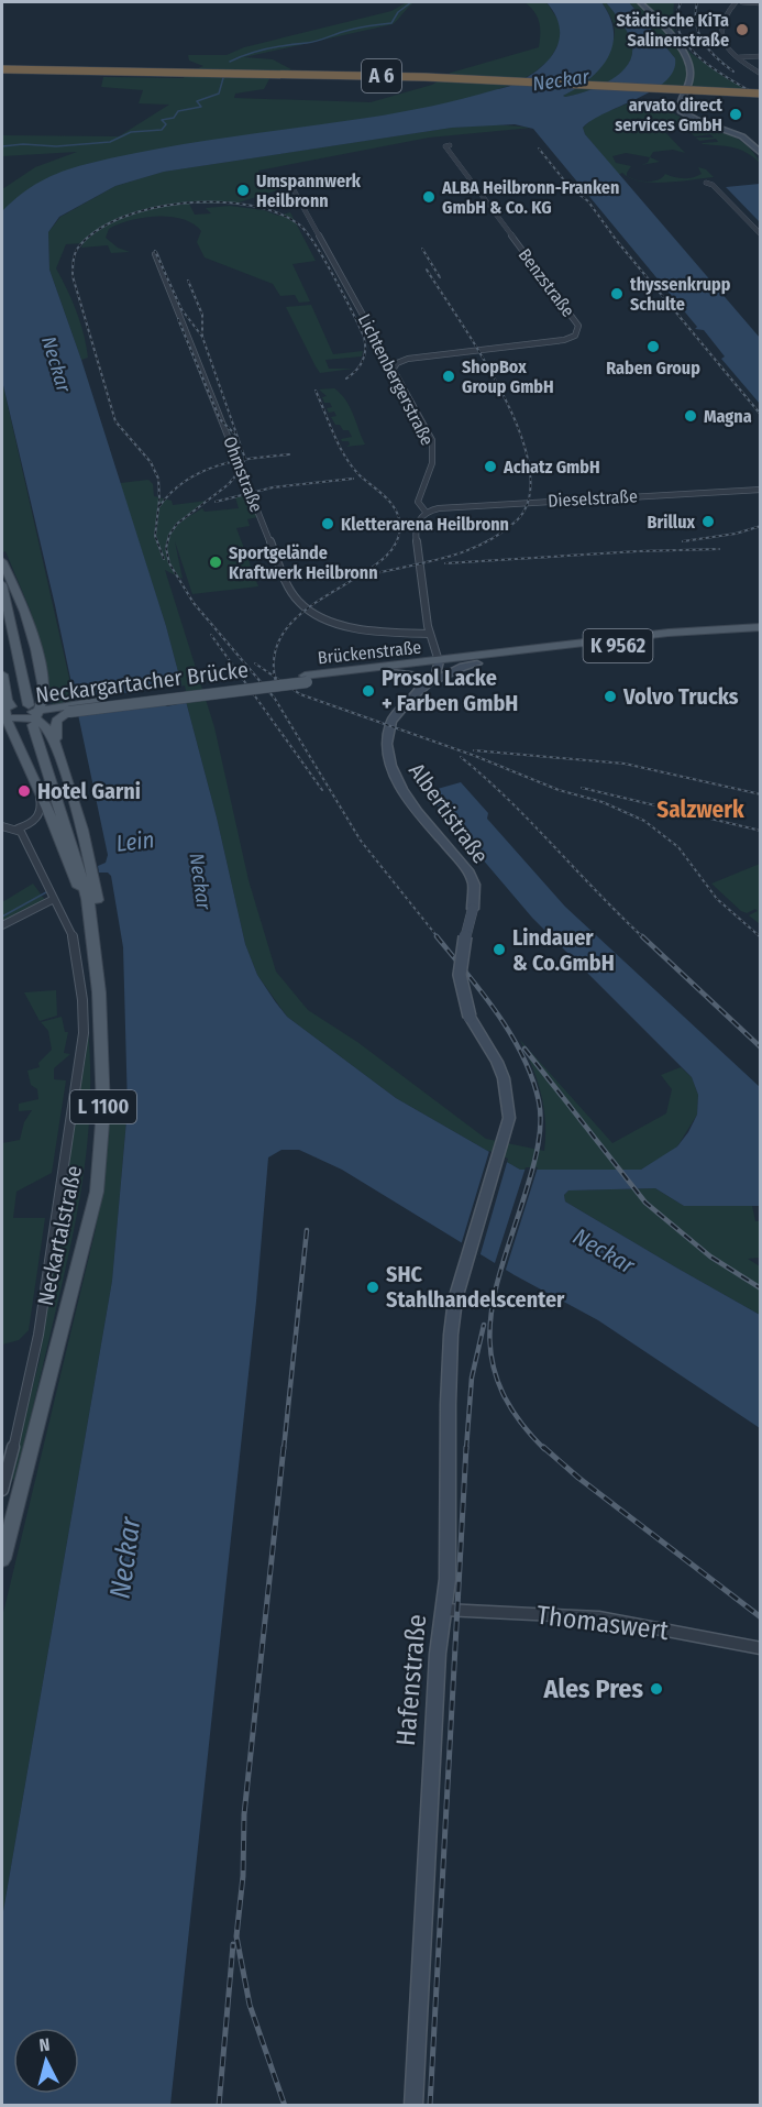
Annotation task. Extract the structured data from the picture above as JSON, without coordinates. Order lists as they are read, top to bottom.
{
  "streets": {
    "highway": ["A 6"],
    "main road": [
      "K 9562",
      "Brückenstraße",
      "Neckargartacher Brücke",
      "Albertistraße",
      "L 1100",
      "Neckartalstraße",
      "Hafenstraße"
    ],
    "street": [
      "Benzstraße",
      "Lichtenbergerstraße",
      "Ohmstraße",
      "Dieselstraße",
      "Thomaswert"
    ]
  },
  "crossings": [
    ["Benzstraße", "Lichtenbergerstraße"],
    ["Lichtenbergerstraße", "Ohmstraße"],
    ["Lichtenbergerstraße", "Dieselstraße"],
    ["Lichtenbergerstraße", "K 9562"],
    ["Lichtenbergerstraße", "Brückenstraße"],
    ["Lichtenbergerstraße", "Albertistraße"],
    ["K 9562", "Brückenstraße"],
    ["K 9562", "Albertistraße"],
    ["Brückenstraße", "Neckargartacher Brücke"],
    ["Brückenstraße", "Albertistraße"],
    ["Neckargartacher Brücke", "Neckartalstraße"],
    ["Albertistraße", "Hafenstraße"],
    ["Thomaswert", "Hafenstraße"]
  ],
  "districts": ["Salzwerk"],
  "water": ["Neckar", "Lein"],
  "places": [
    "Städtische KiTa Salinenstraße",
    "arvato direct services GmbH",
    "Umspannwerk Heilbronn",
    "ALBA Heilbronn-Franken GmbH & Co. KG",
    "thyssenkrupp Schulte",
    "Raben Group",
    "ShopBox Group GmbH",
    "Magna",
    "Achatz GmbH",
    "Brillux",
    "Kletterarena Heilbronn",
    "Sportgelände Kraftwerk Heilbronn",
    "Prosol Lacke + Farben GmbH",
    "Volvo Trucks",
    "Hotel Garni",
    "Lindauer & Co.GmbH",
    "SHC Stahlhandelscenter",
    "Ales Pres"
  ],
  "north": "top"
}
